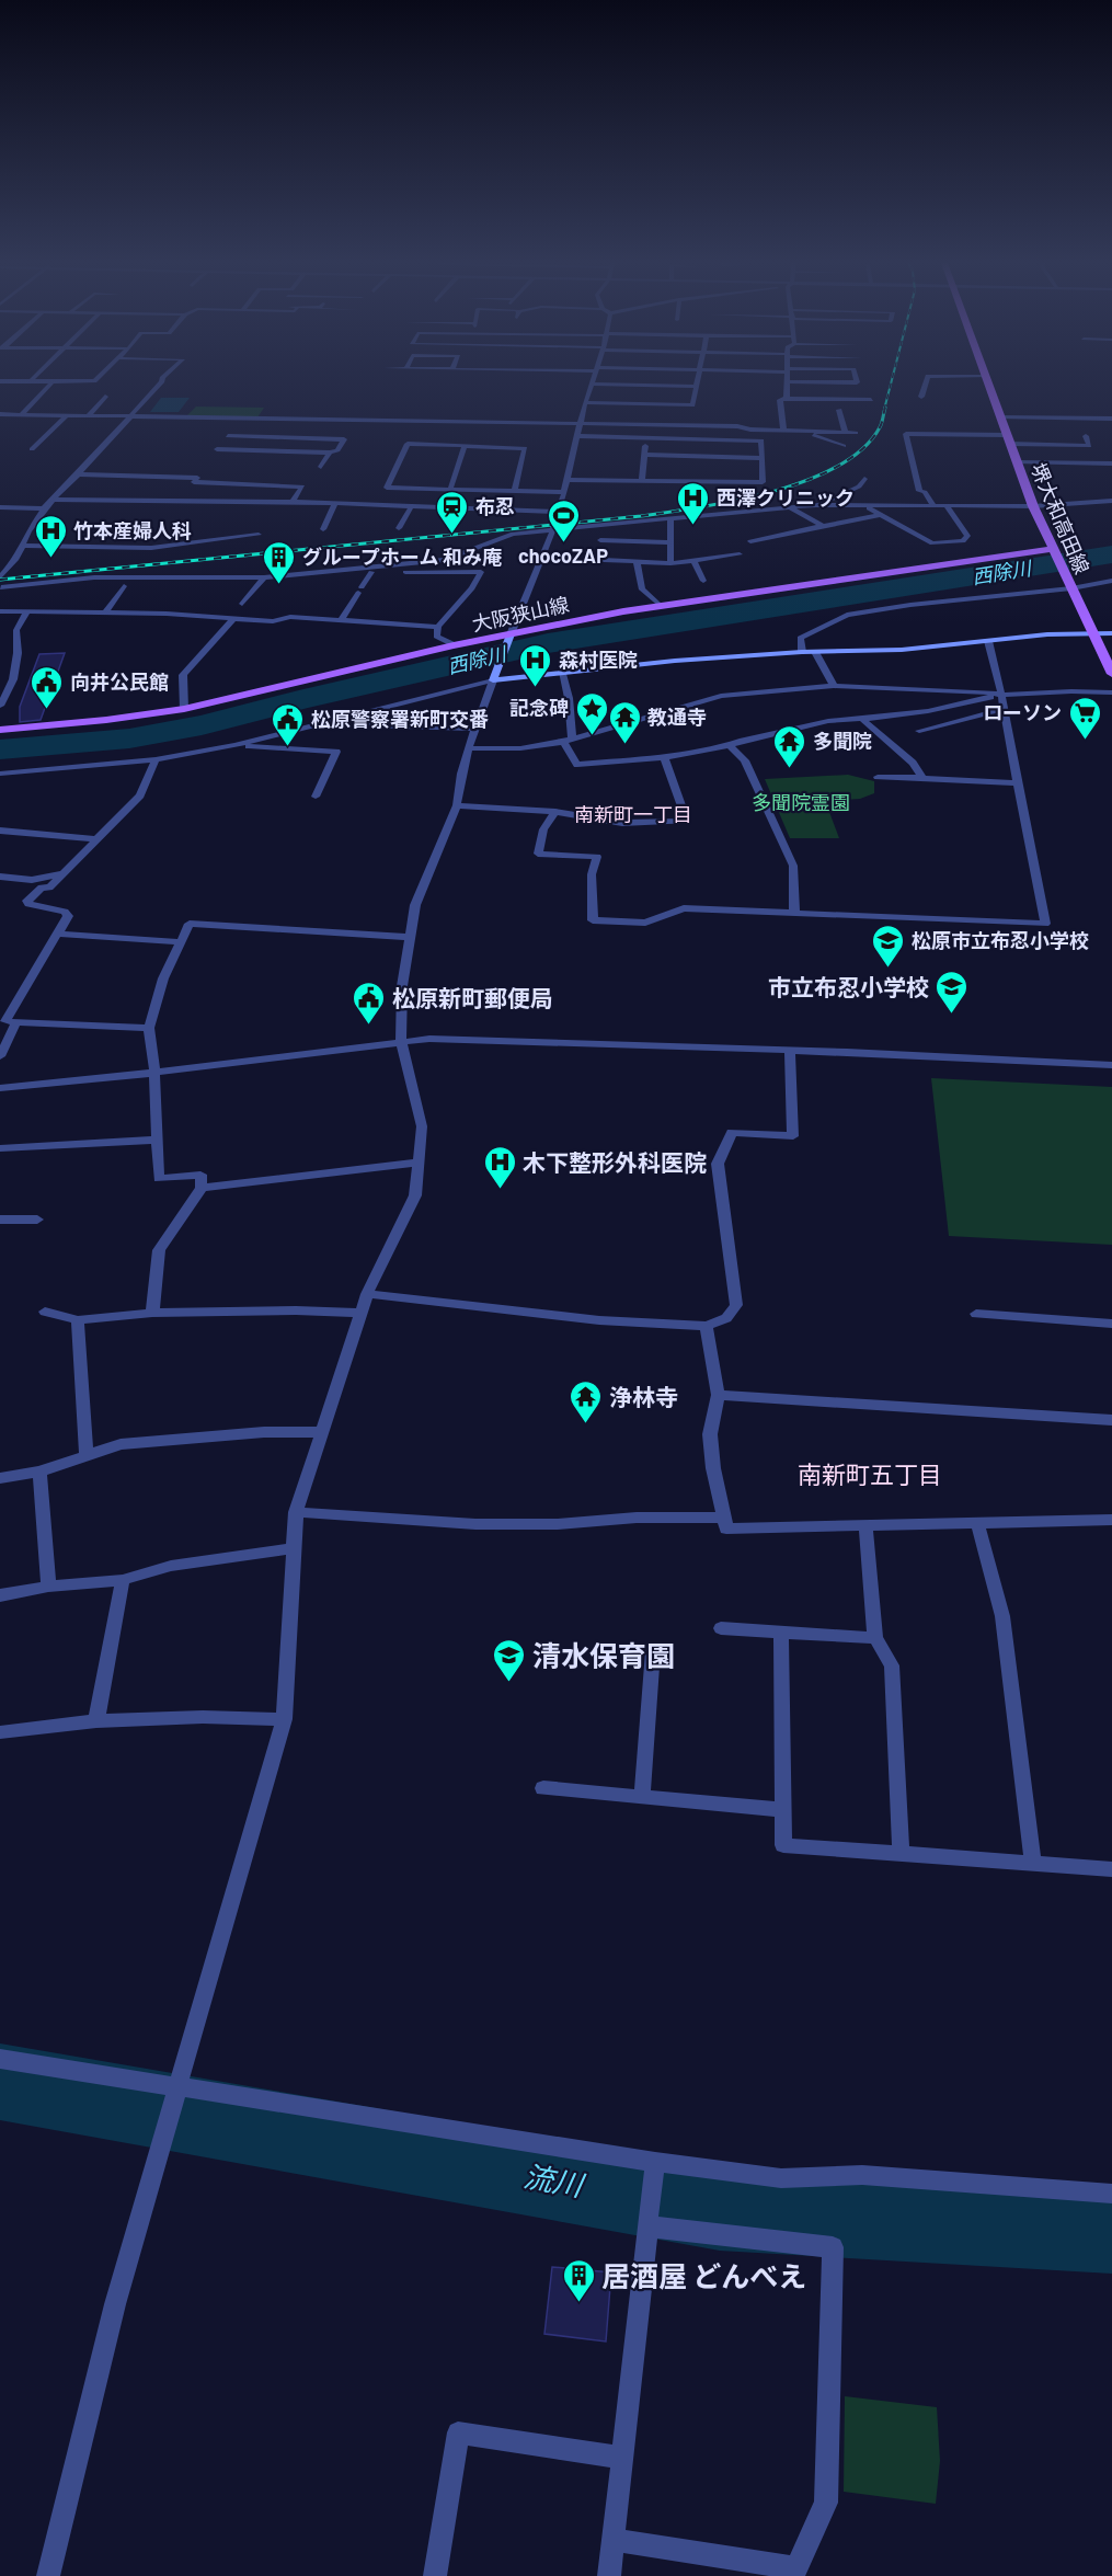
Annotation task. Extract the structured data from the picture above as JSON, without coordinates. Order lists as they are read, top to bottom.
{
  "streets": {
    "main road": ["堺大和高田線", "大阪狭山線"]
  },
  "crossings": [
    ["堺大和高田線", "大阪狭山線"]
  ],
  "districts": ["南新町一丁目", "南新町五丁目"],
  "water": ["西除川", "流川"],
  "parks": ["多聞院霊園"],
  "places": {
    "hospital": [
      "西澤クリニック",
      "竹本産婦人科",
      "森村医院",
      "木下整形外科医院"
    ],
    "station": ["布忍"],
    "sports": ["chocoZAP"],
    "building": ["グループホーム 和み庵", "居酒屋 どんべえ"],
    "public building": ["向井公民館", "松原警察署新町交番", "松原新町郵便局"],
    "place": ["記念碑"],
    "supermarket": ["ローソン"],
    "temple": ["教通寺", "多聞院", "浄林寺"],
    "school or university": ["松原市立布忍小学校", "市立布忍小学校", "清水保育園"]
  }
}
